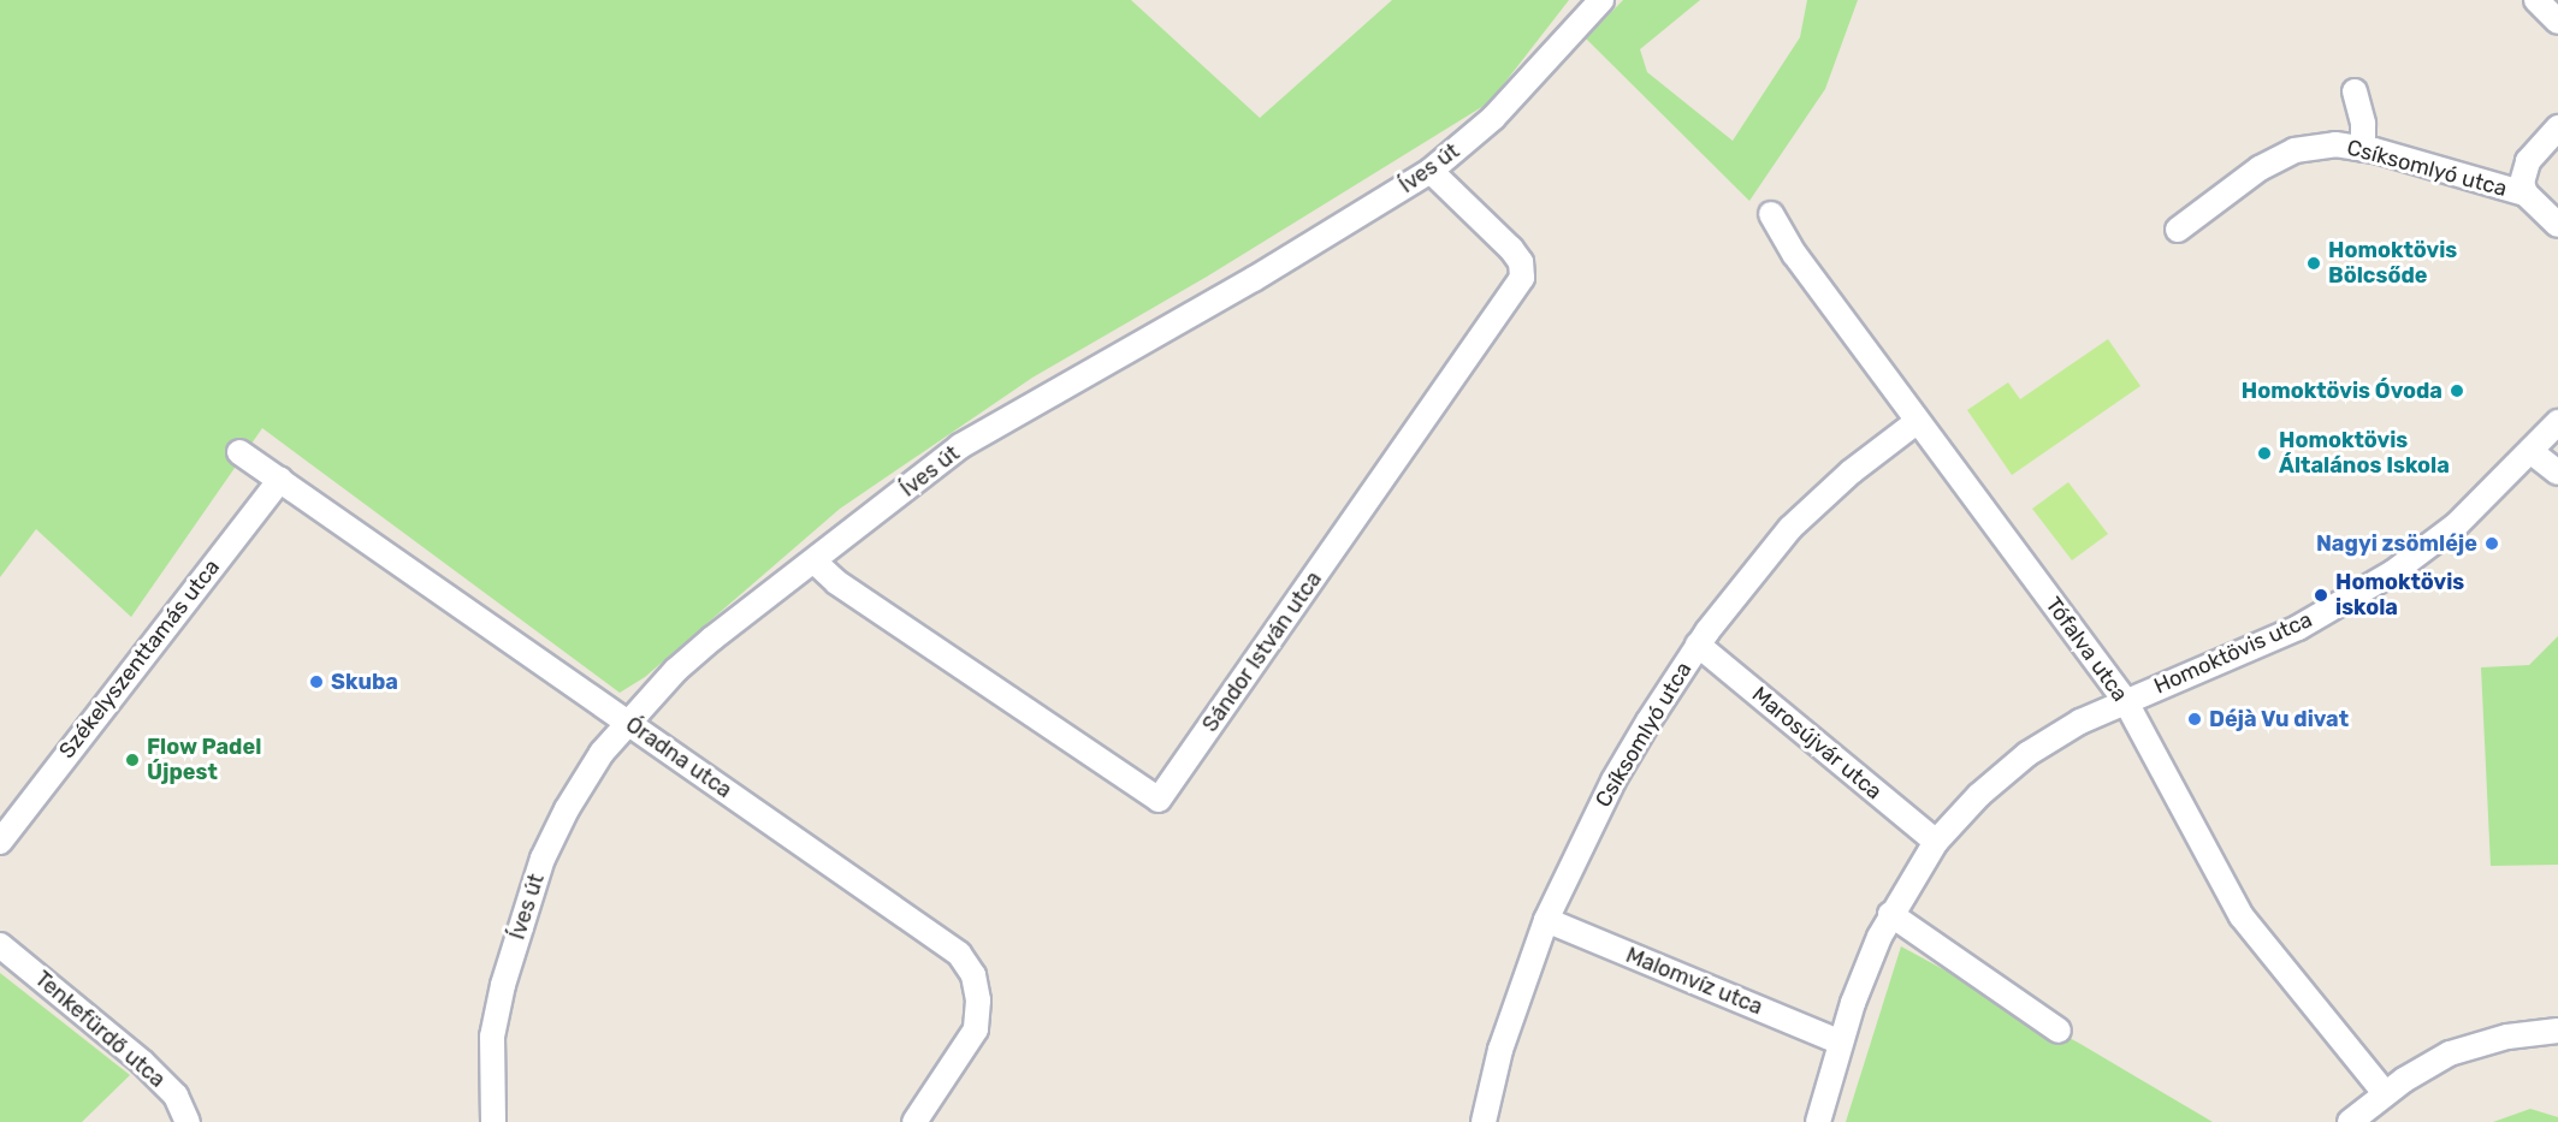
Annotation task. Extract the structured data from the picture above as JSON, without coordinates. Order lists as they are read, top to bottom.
{
  "streets": {
    "street": [
      "Íves út",
      "Csíksomlyó utca",
      "Tófalva utca",
      "Sándor István utca",
      "Homoktövis utca",
      "Székelyszenttamás utca",
      "Marosújvár utca",
      "Óradna utca",
      "Malomvíz utca",
      "Tenkefürdő utca"
    ]
  },
  "crossings": [
    ["Íves út", "Sándor István utca"],
    ["Íves út", "Óradna utca"],
    ["Csíksomlyó utca", "Tófalva utca"],
    ["Csíksomlyó utca", "Marosújvár utca"],
    ["Csíksomlyó utca", "Malomvíz utca"],
    ["Tófalva utca", "Homoktövis utca"],
    ["Homoktövis utca", "Marosújvár utca"],
    ["Homoktövis utca", "Malomvíz utca"],
    ["Székelyszenttamás utca", "Óradna utca"]
  ],
  "places": [
    "Homoktövis Bölcsőde",
    "Homoktövis Óvoda",
    "Homoktövis Általános Iskola",
    "Nagyi zsömléje",
    "Homoktövis iskola",
    "Skuba",
    "Déjà Vu divat",
    "Flow Padel Újpest"
  ]
}
